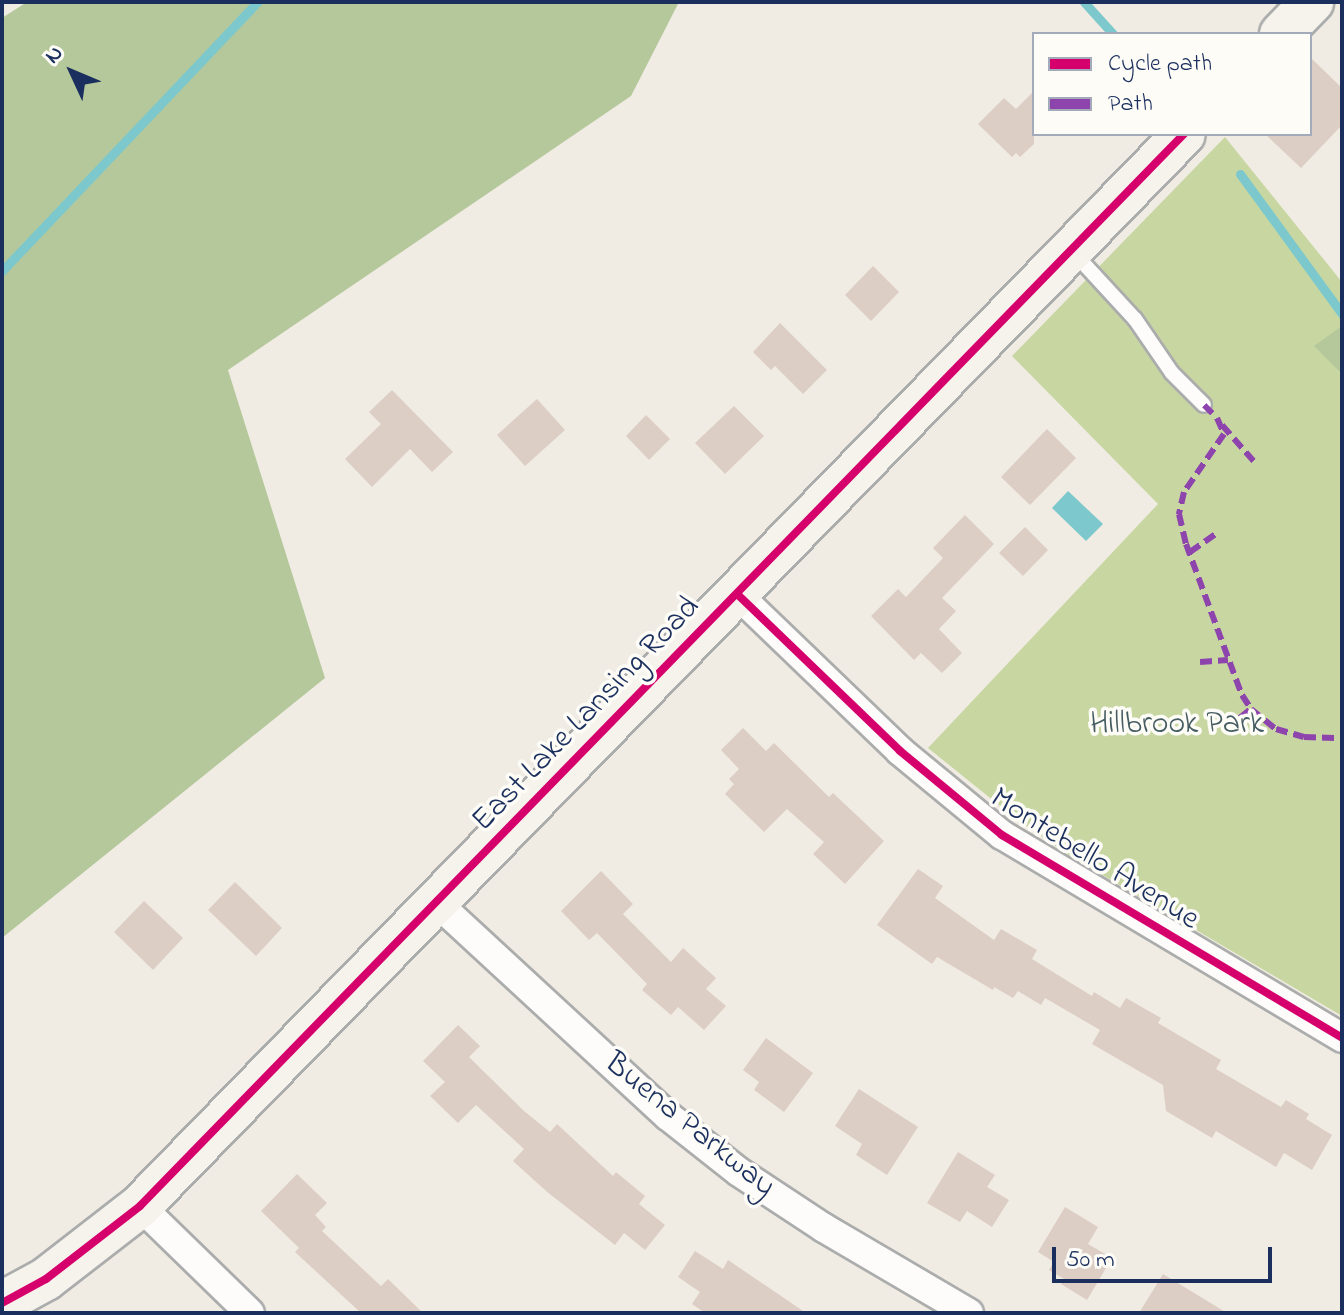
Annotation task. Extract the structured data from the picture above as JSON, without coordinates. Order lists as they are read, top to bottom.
{
  "streets": {
    "street": ["East Lake Lansing Road", "Montebello Avenue", "Buena Parkway"]
  },
  "crossings": [
    ["East Lake Lansing Road", "Montebello Avenue"],
    ["East Lake Lansing Road", "Buena Parkway"]
  ],
  "parks": ["Hillbrook Park"],
  "legend": ["Cycle path", "Path"],
  "scale_bar": "50 m",
  "north": "top left"
}
